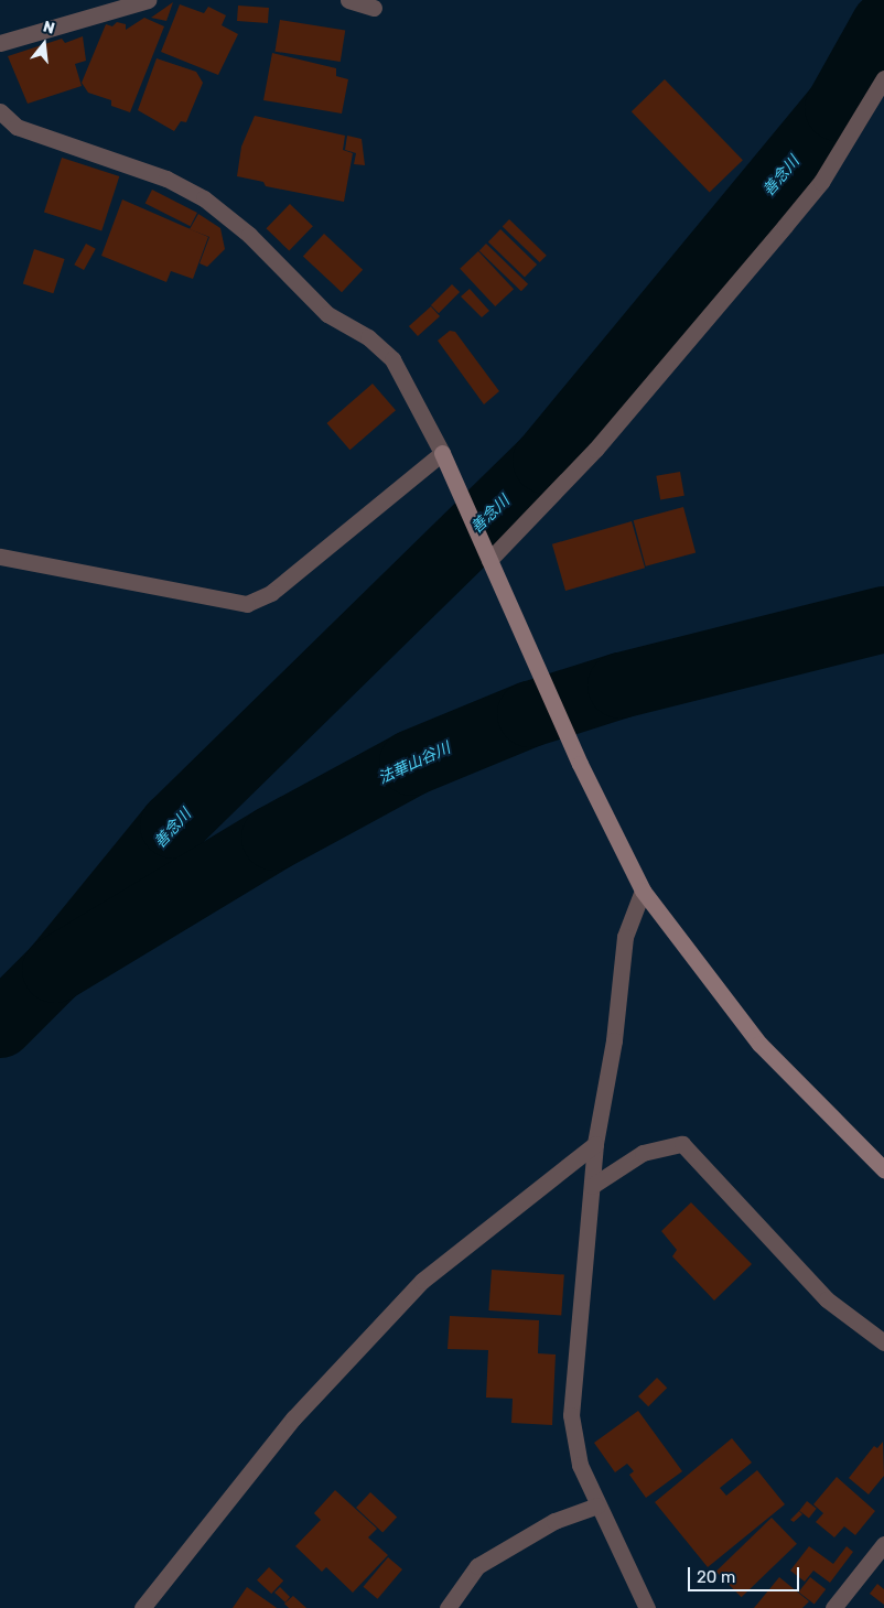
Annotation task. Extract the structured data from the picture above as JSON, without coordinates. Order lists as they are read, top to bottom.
{
  "water": ["善念川", "法華山谷川"],
  "scale_bar": "20 m",
  "north": "top"
}
